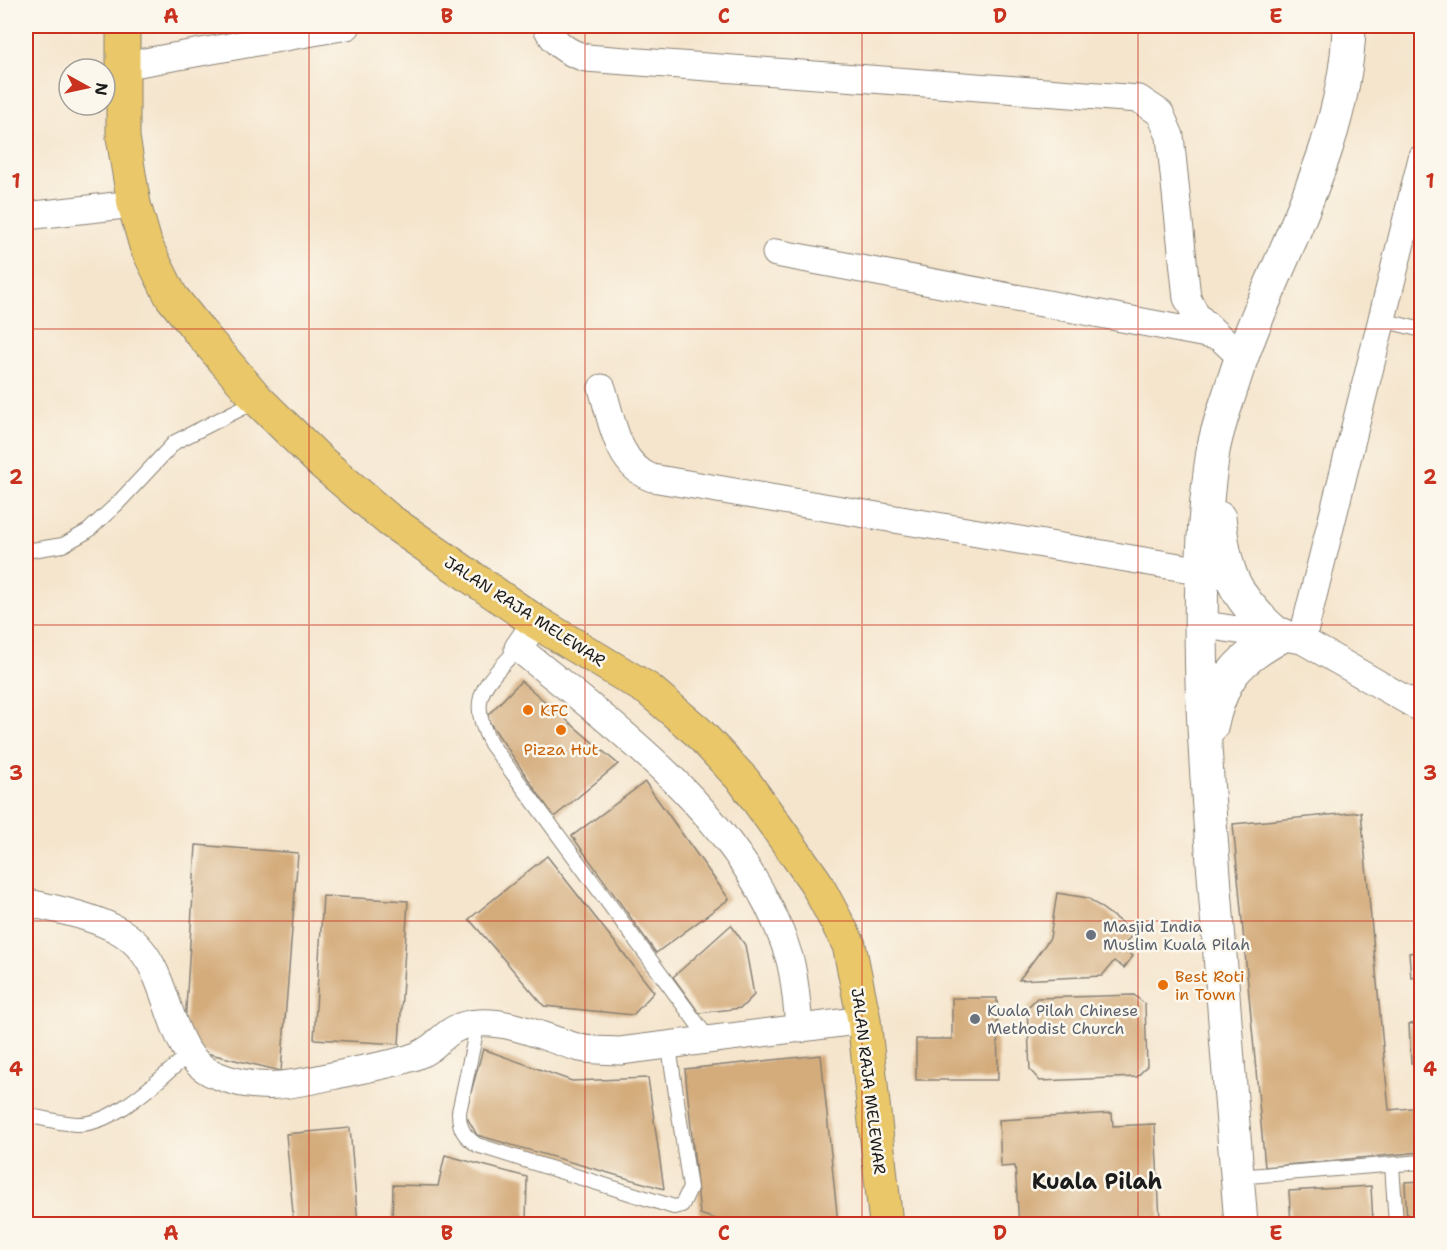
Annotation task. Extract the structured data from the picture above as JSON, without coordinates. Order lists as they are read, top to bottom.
{
  "streets": {
    "highway": ["JALAN RAJA MELEWAR"]
  },
  "districts": ["Kuala Pilah"],
  "places": [
    "KFC",
    "Pizza Hut",
    "Masjid India Muslim Kuala Pilah",
    "Best Roti in Town",
    "Kuala Pilah Chinese Methodist Church"
  ],
  "north": "right",
  "grid": {
    "columns": [
      "A",
      "B",
      "C",
      "D",
      "E"
    ],
    "rows": [
      "1",
      "2",
      "3",
      "4"
    ]
  }
}
